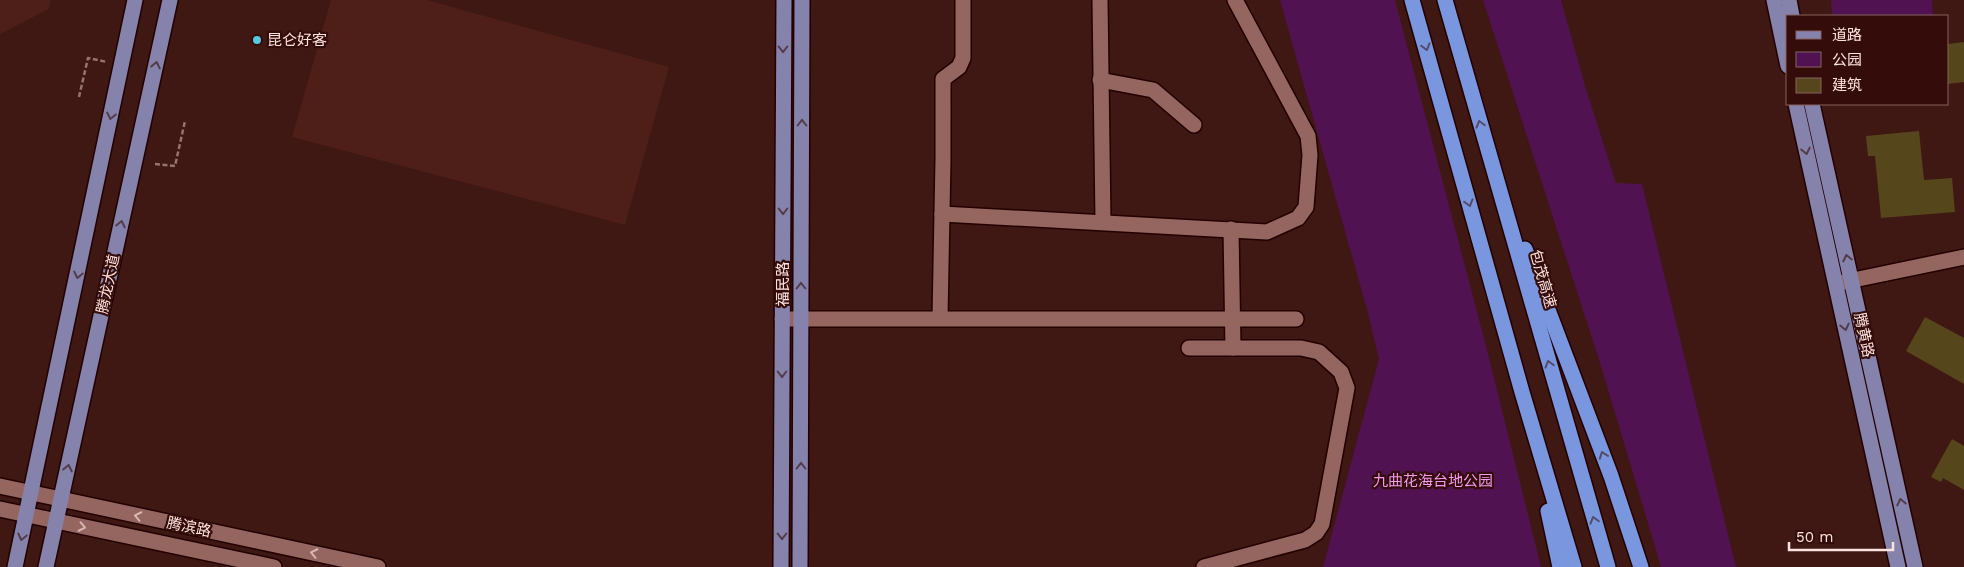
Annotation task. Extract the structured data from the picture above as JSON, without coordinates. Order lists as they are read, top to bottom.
{
  "streets": {
    "highway": ["包茂高速"],
    "main road": ["腾龙大道", "福民路", "腾黄路"],
    "street": ["腾滨路"]
  },
  "crossings": [
    ["腾龙大道", "腾滨路"]
  ],
  "parks": ["九曲花海台地公园"],
  "places": ["昆仑好客"],
  "legend": ["道路", "公园", "建筑"],
  "scale_bar": "50 m"
}
